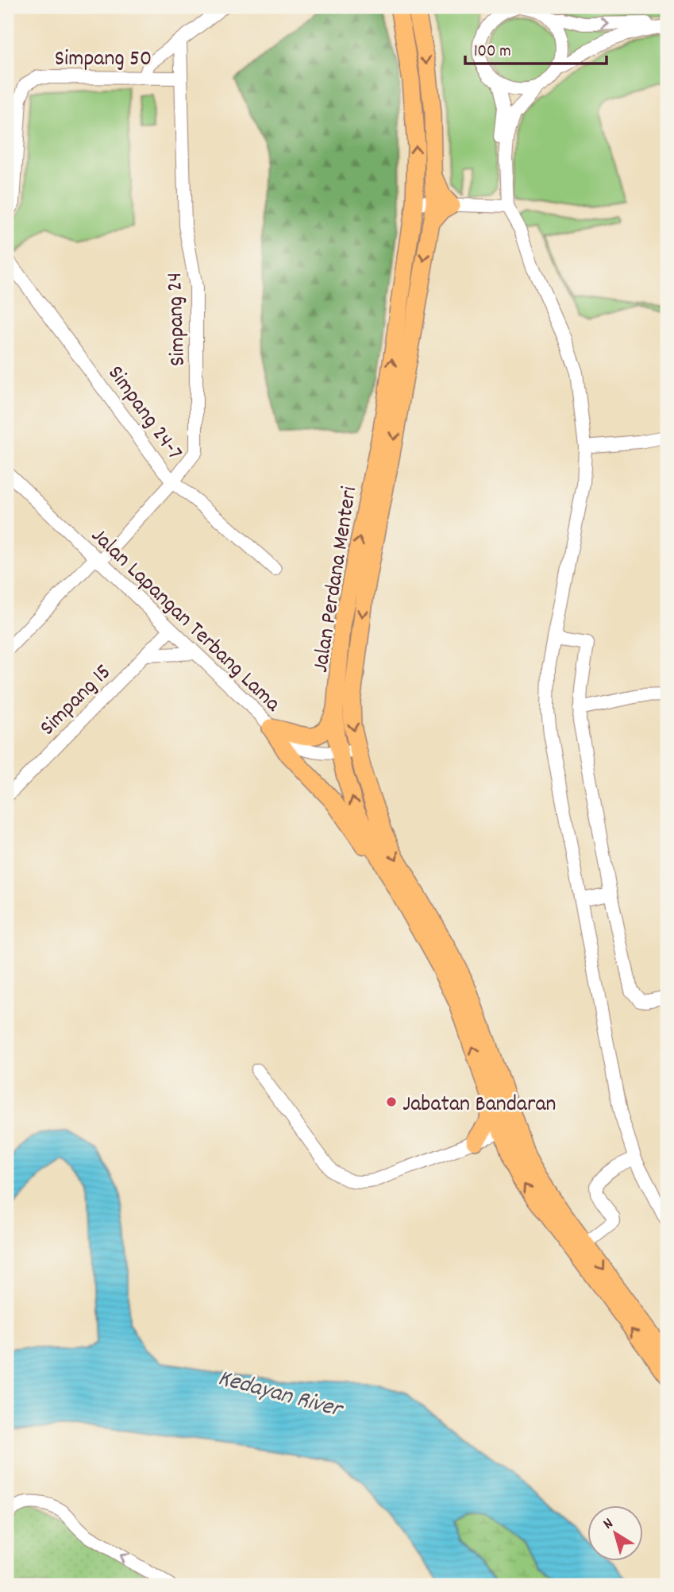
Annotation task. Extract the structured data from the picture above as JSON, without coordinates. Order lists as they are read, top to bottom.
{
  "streets": {
    "main road": ["Jalan Perdana Menteri"],
    "street": [
      "Simpang 50",
      "Simpang 24",
      "Simpang 24-7",
      "Jalan Lapangan Terbang Lama",
      "Simpang 15"
    ]
  },
  "crossings": [
    ["Simpang 50", "Simpang 24"],
    ["Simpang 24", "Simpang 24-7"],
    ["Simpang 24", "Jalan Lapangan Terbang Lama"],
    ["Jalan Perdana Menteri", "Jalan Lapangan Terbang Lama"],
    ["Jalan Lapangan Terbang Lama", "Simpang 15"]
  ],
  "water": ["Kedayan River"],
  "places": ["Jabatan Bandaran"],
  "scale_bar": "100 m",
  "north": "top left"
}
